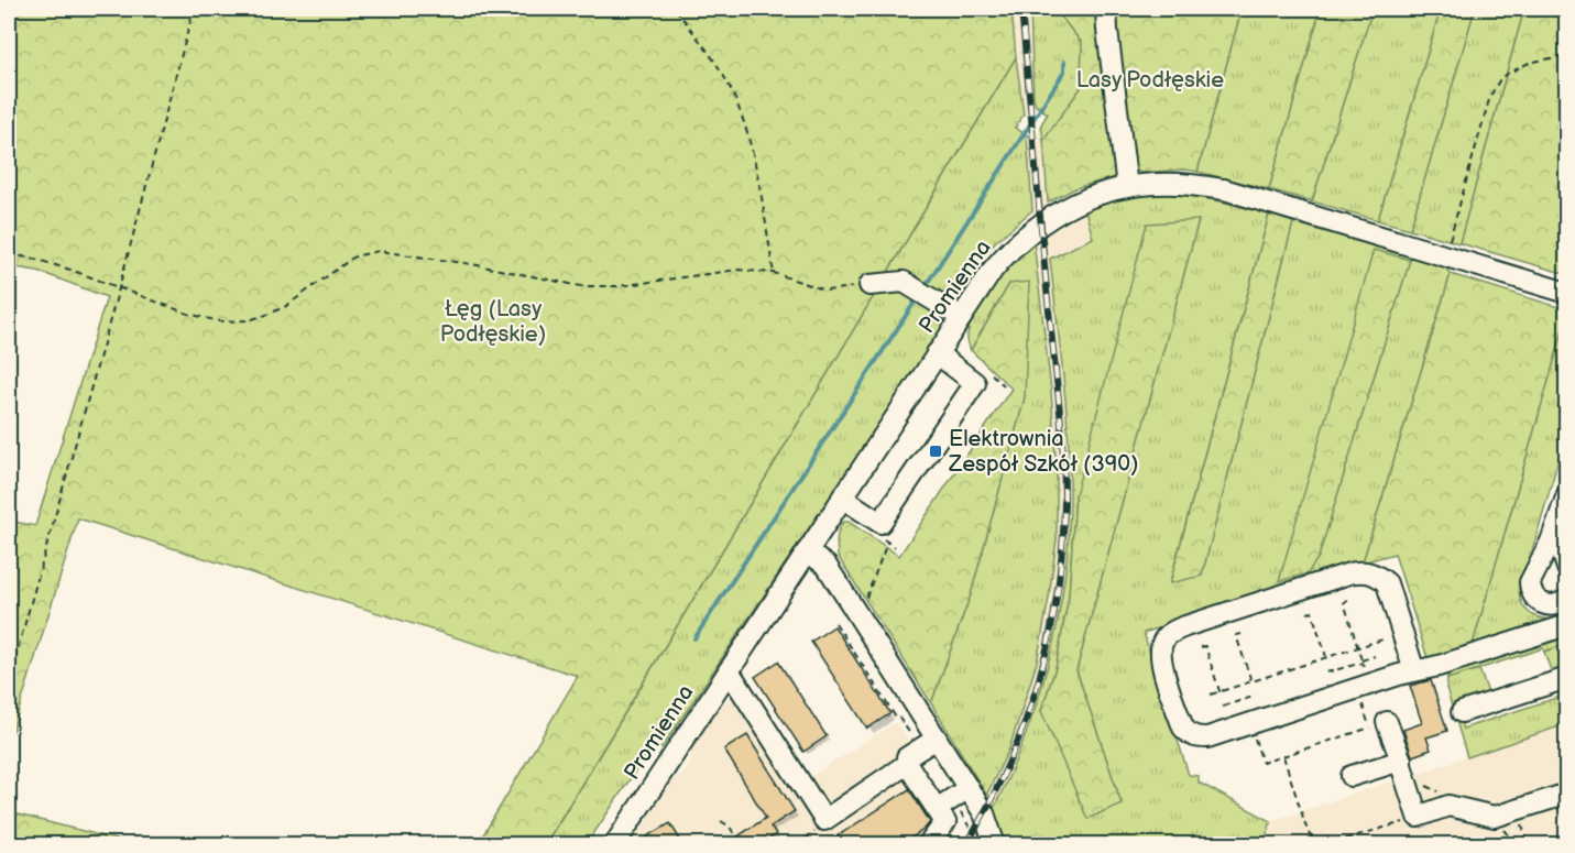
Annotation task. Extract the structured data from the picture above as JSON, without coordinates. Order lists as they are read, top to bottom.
{
  "streets": {
    "street": ["Promienna"]
  },
  "parks": ["Lasy Podłęskie", "Łęg (Lasy Podłęskie)"],
  "places": {
    "transit": ["Elektrownia Zespół Szkół (390)"]
  }
}
